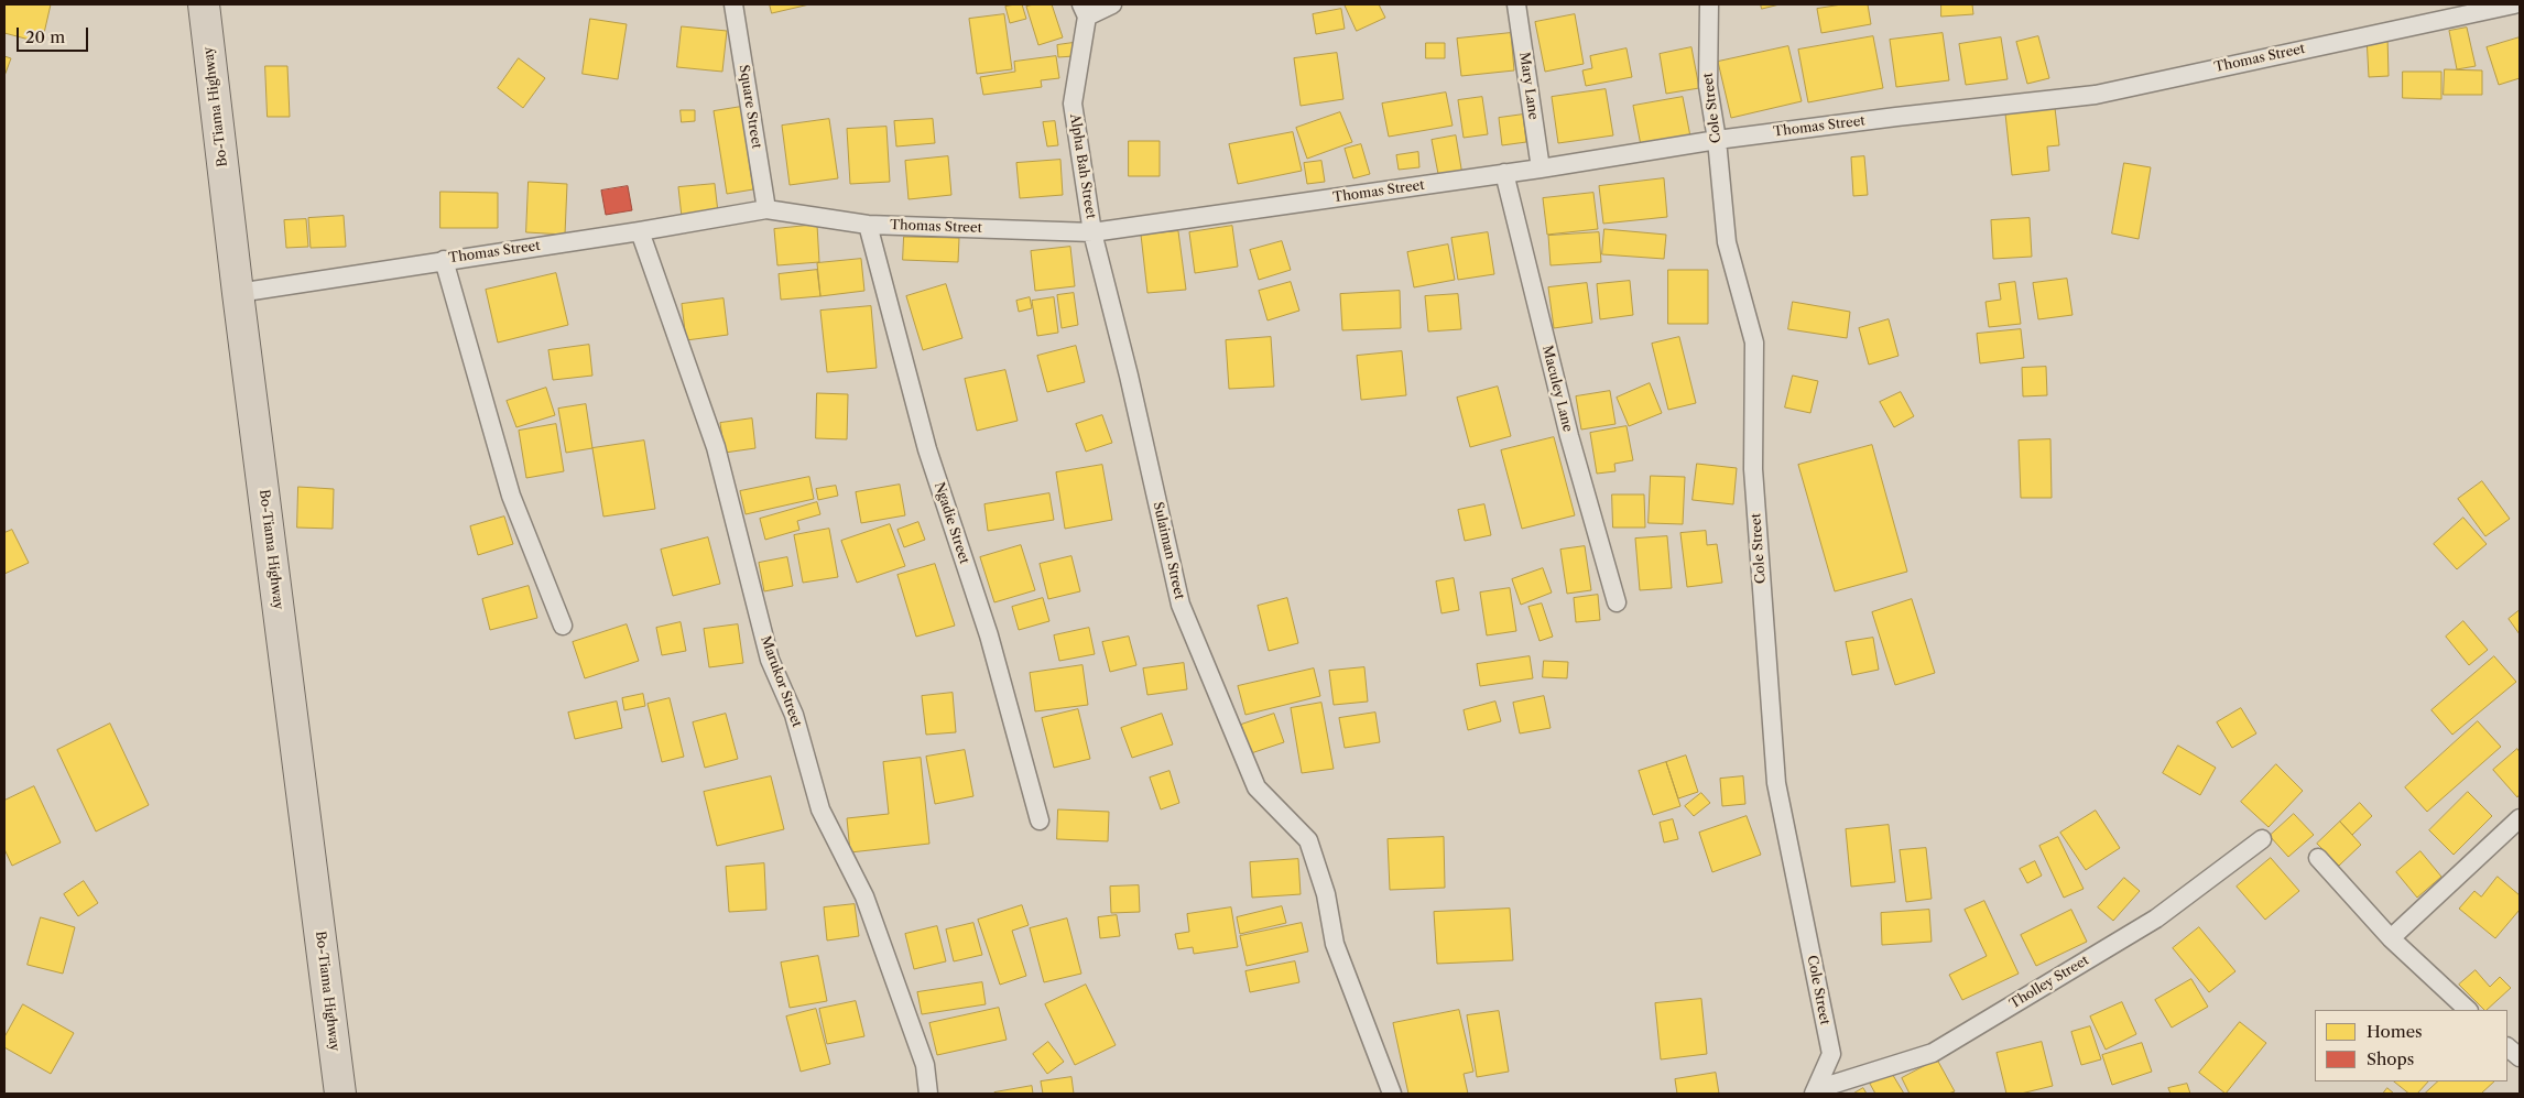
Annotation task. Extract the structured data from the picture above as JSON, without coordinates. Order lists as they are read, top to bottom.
{
  "streets": {
    "highway": ["Bo-Tiama Highway"],
    "street": [
      "Thomas Street",
      "Mary Lane",
      "Square Street",
      "Cole Street",
      "Alpha Bah Street",
      "Maculey Lane",
      "Ngadie Street",
      "Sulaiman Street",
      "Marukor Street",
      "Tholley Street"
    ]
  },
  "crossings": [
    ["Thomas Street", "Mary Lane"],
    ["Thomas Street", "Bo-Tiama Highway"],
    ["Thomas Street", "Square Street"],
    ["Thomas Street", "Cole Street"],
    ["Thomas Street", "Alpha Bah Street"],
    ["Thomas Street", "Maculey Lane"],
    ["Thomas Street", "Ngadie Street"],
    ["Thomas Street", "Sulaiman Street"],
    ["Thomas Street", "Marukor Street"],
    ["Cole Street", "Tholley Street"],
    ["Alpha Bah Street", "Sulaiman Street"]
  ],
  "legend": ["Homes", "Shops"],
  "scale_bar": "20 m"
}
